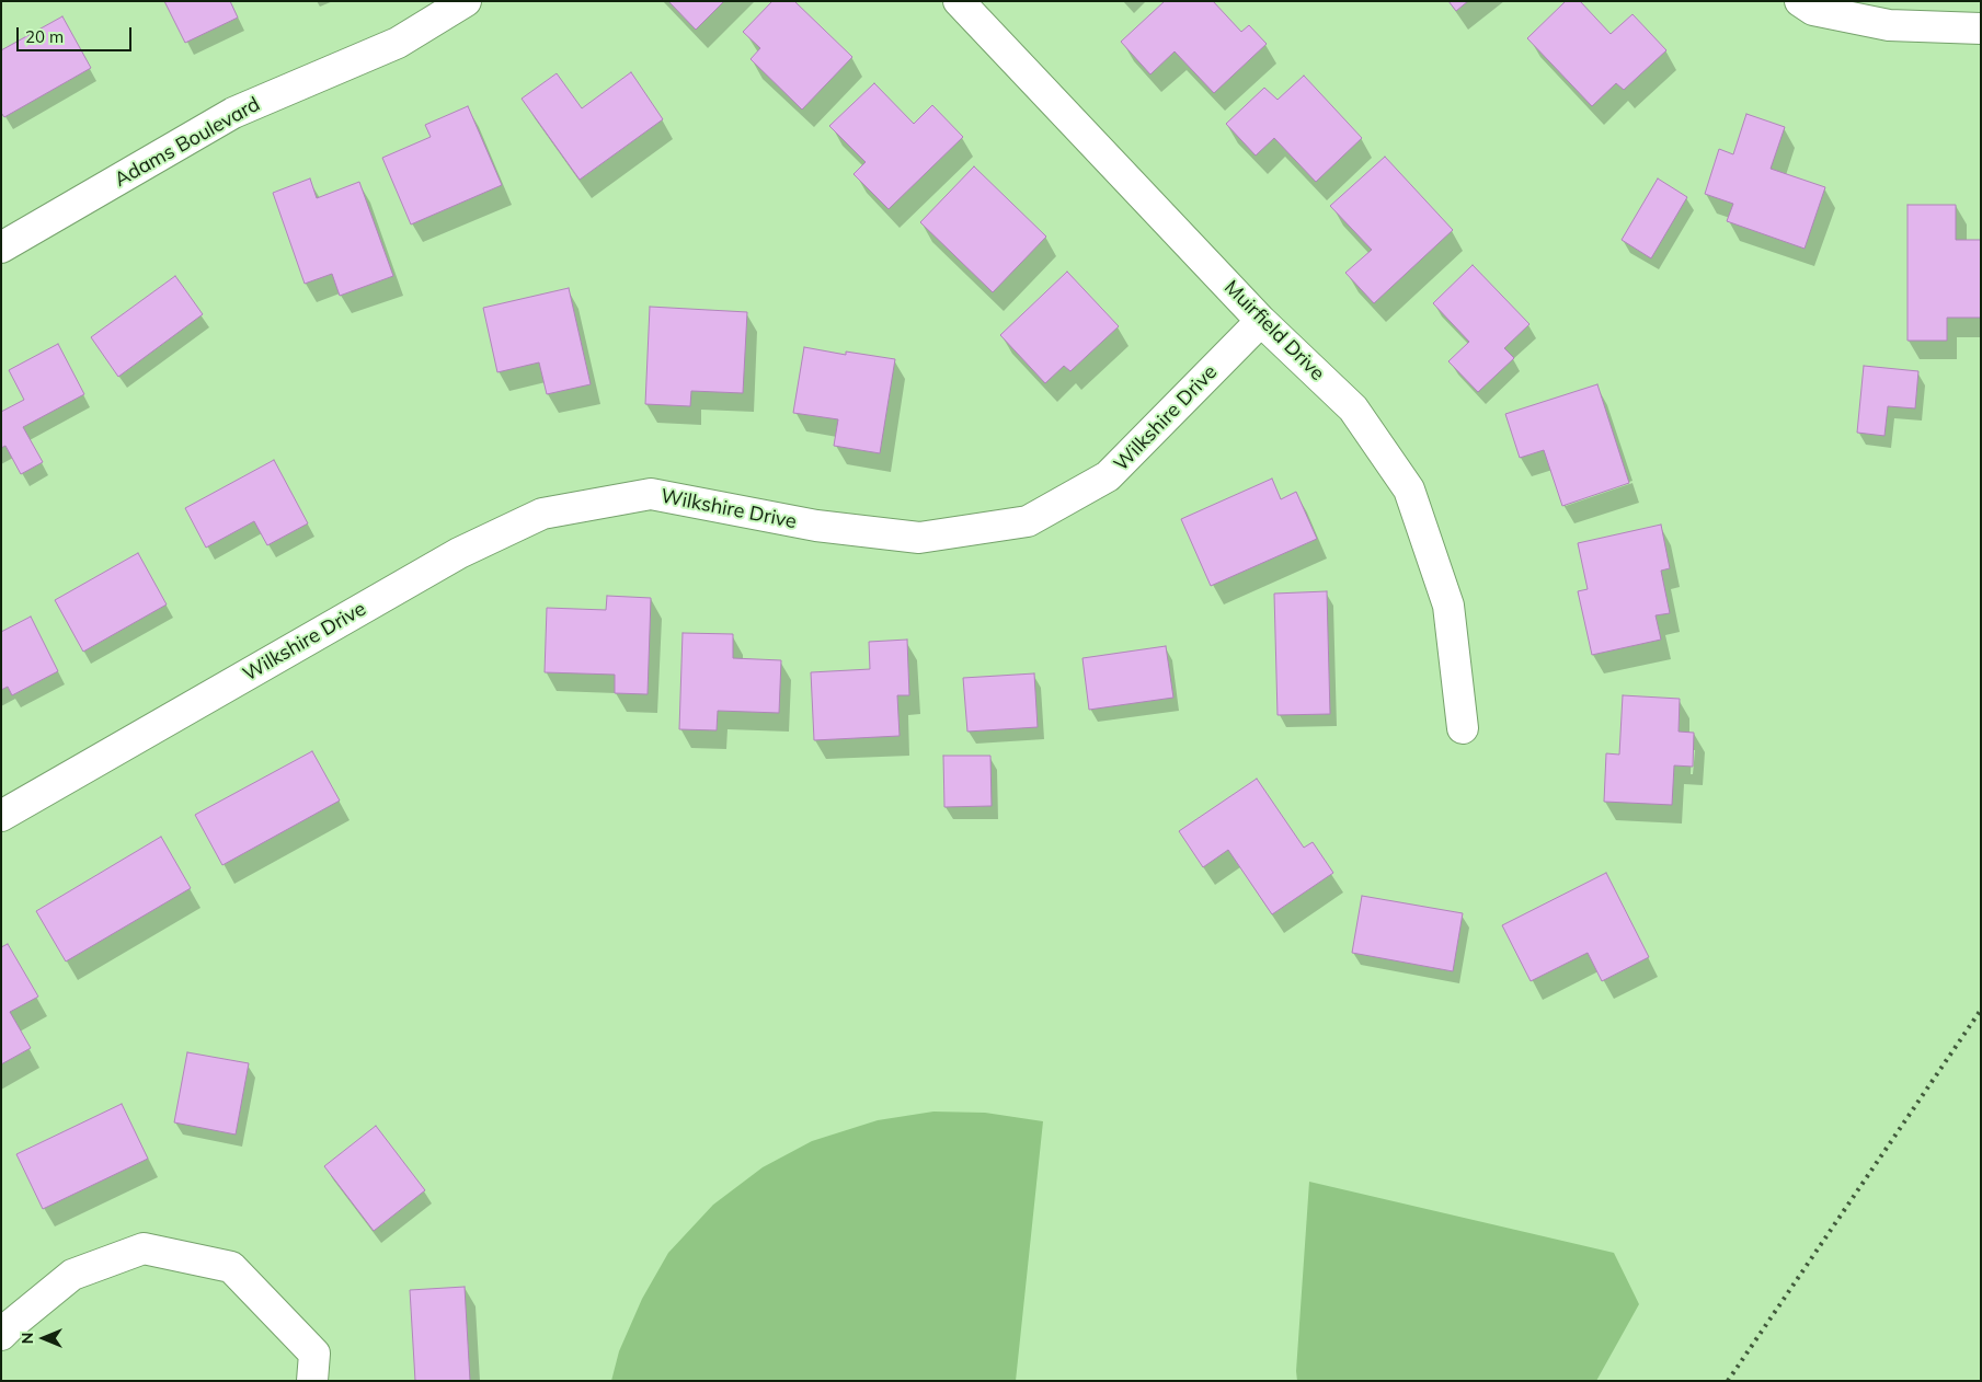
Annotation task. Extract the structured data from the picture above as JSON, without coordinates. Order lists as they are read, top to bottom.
{
  "streets": {
    "street": ["Adams Boulevard", "Muirfield Drive", "Wilkshire Drive"]
  },
  "crossings": [
    ["Muirfield Drive", "Wilkshire Drive"]
  ],
  "scale_bar": "20 m",
  "north": "left"
}
